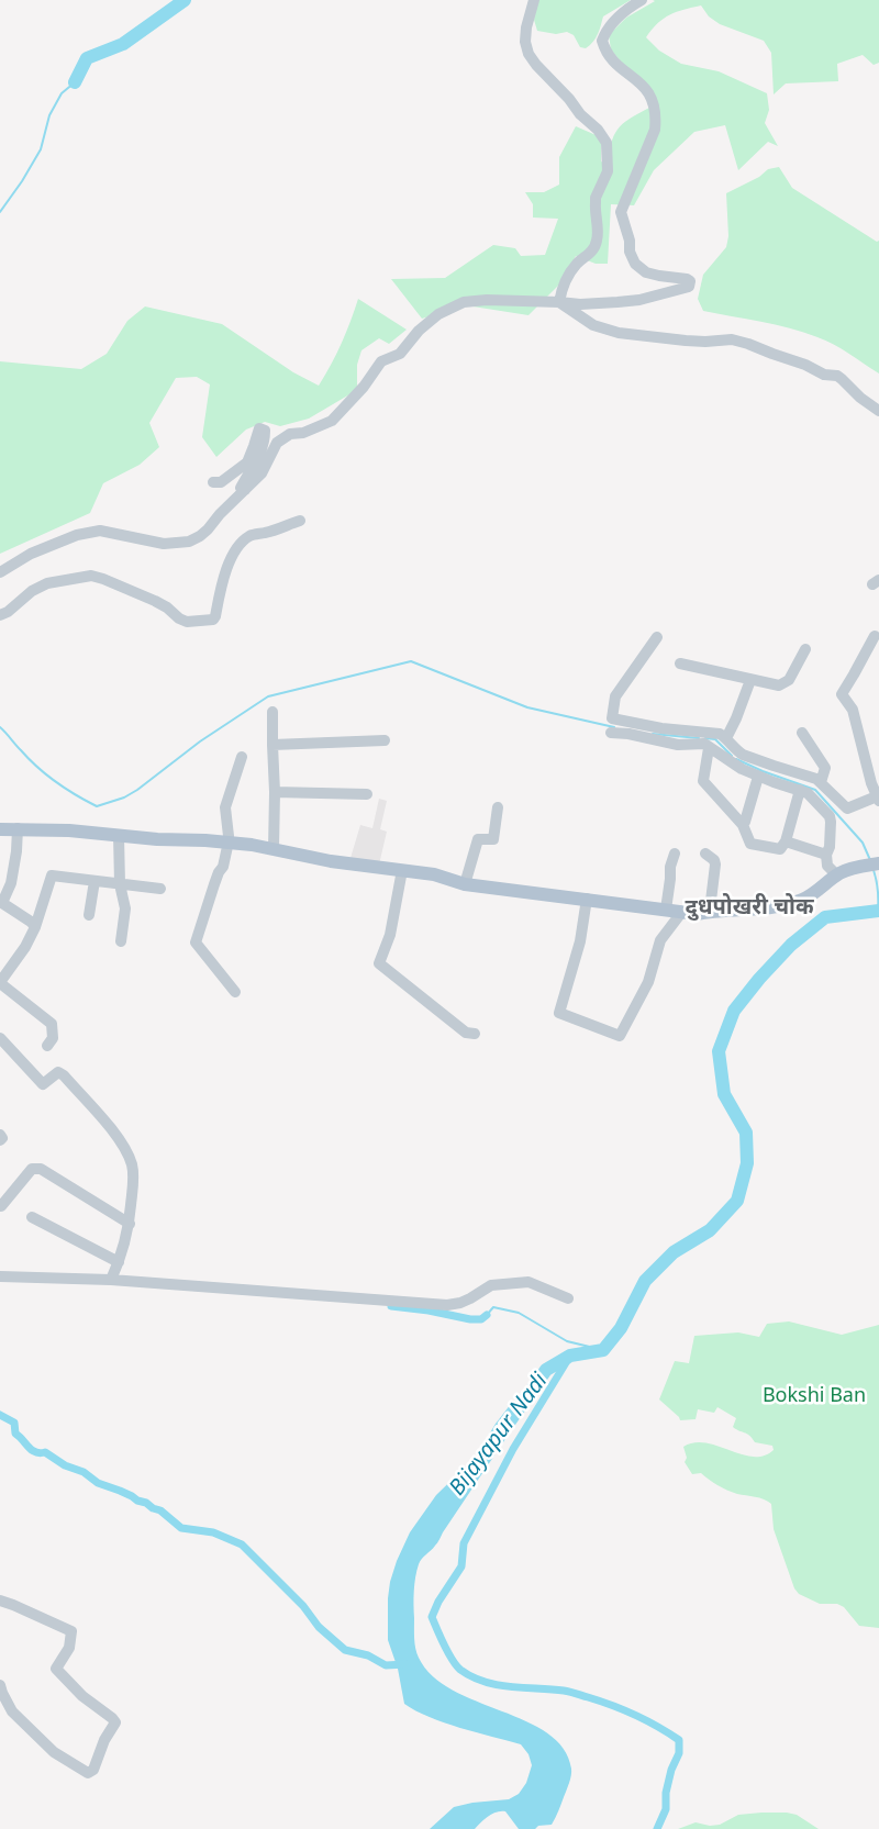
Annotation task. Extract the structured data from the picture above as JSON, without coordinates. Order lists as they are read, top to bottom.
{
  "districts": ["दुधपोखरी चोक"],
  "water": ["Bijayapur Nadi"],
  "parks": ["Bokshi Ban"]
}
